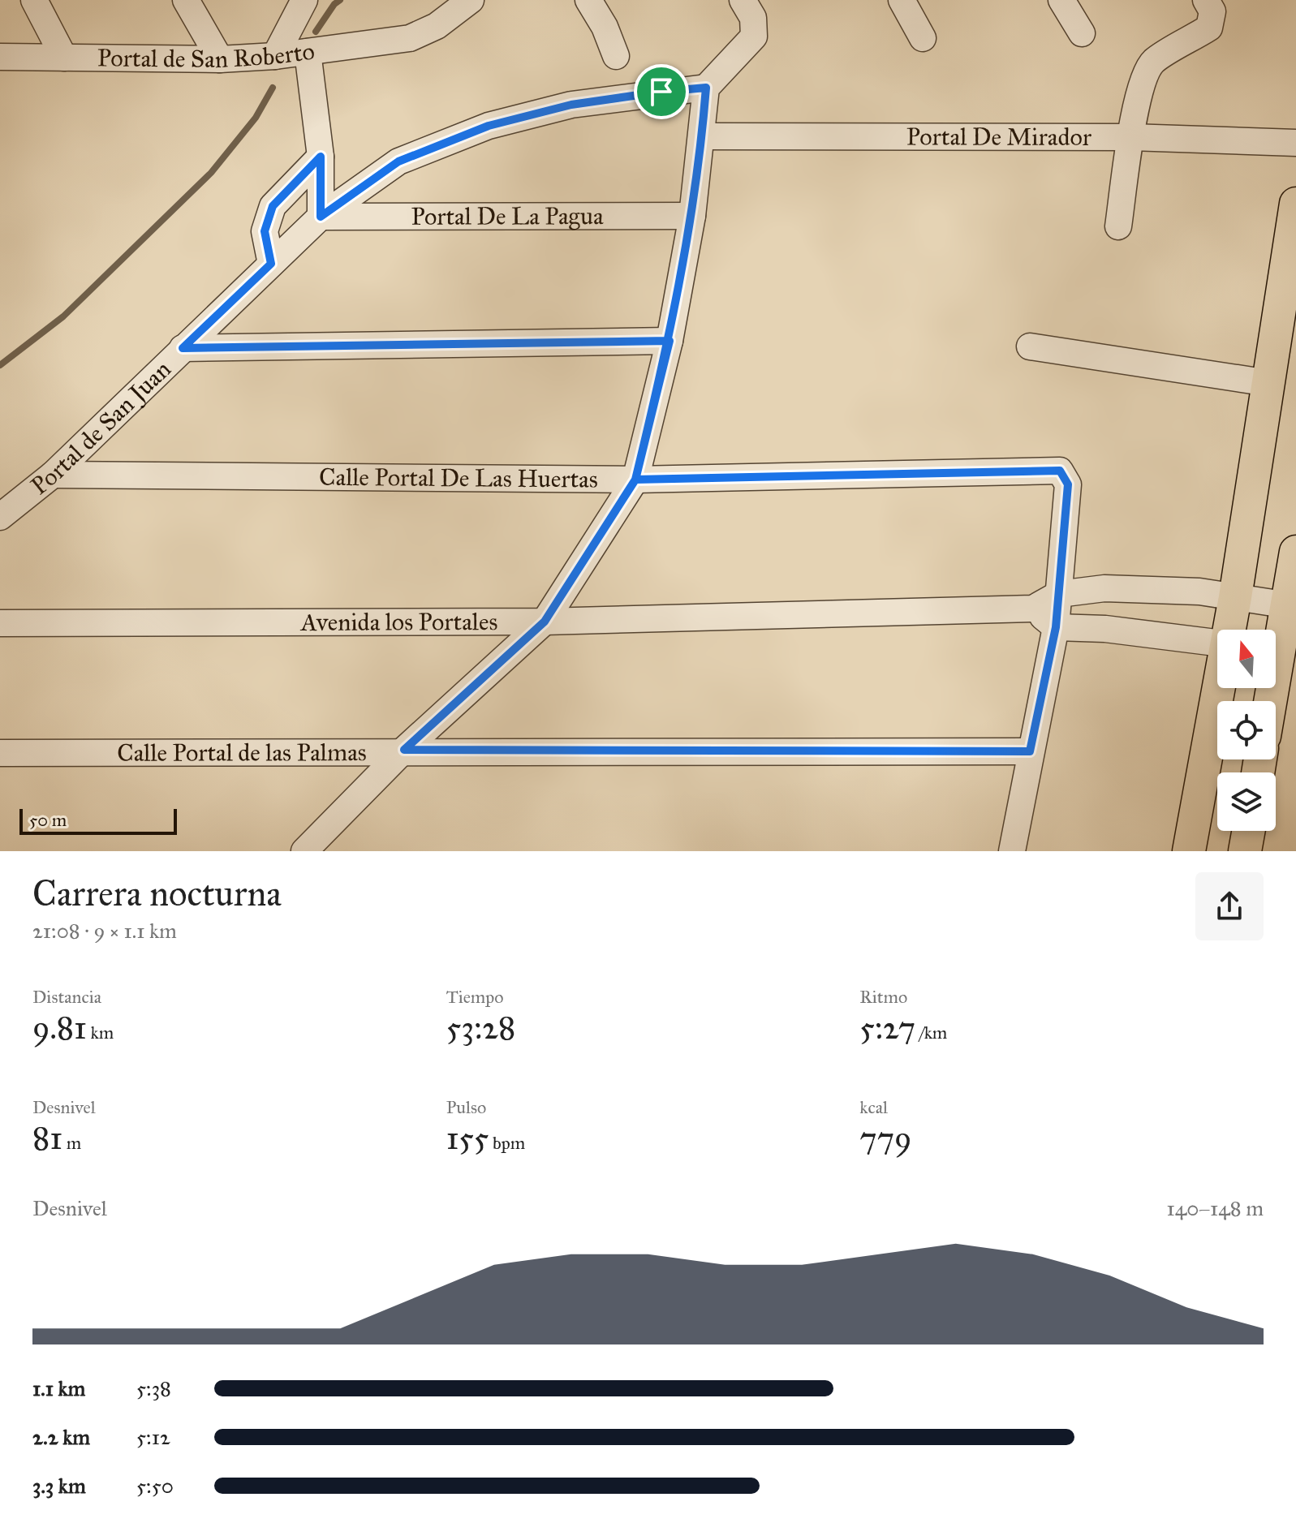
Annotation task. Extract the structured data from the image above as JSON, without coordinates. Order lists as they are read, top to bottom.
{
  "streets": {
    "street": [
      "Portal de San Roberto",
      "Portal De Mirador",
      "Portal De La Pagua",
      "Portal de San Juan",
      "Calle Portal De Las Huertas",
      "Avenida los Portales",
      "Calle Portal de las Palmas"
    ]
  },
  "crossings": [
    ["Portal De La Pagua", "Portal de San Juan"],
    ["Portal de San Juan", "Calle Portal De Las Huertas"]
  ],
  "scale_bar": "50 m",
  "north": "top",
  "page": {
    "scale": "50 m",
    "heading": ["Carrera nocturna", "21:08 · 9 × 1.1 km"],
    "stats": [
      ["Distancia", "9.81 km"],
      ["Tiempo", "53:28"],
      ["Ritmo", "5:27 /km"],
      ["Desnivel", "81 m"],
      ["Pulso", "155 bpm"],
      ["kcal", "779"]
    ],
    "chart": ["Desnivel", "140–148 m"],
    "list": [
      {
        "name": "1.1 km",
        "note": "5:38"
      },
      {
        "name": "2.2 km",
        "note": "5:12"
      },
      {
        "name": "3.3 km",
        "note": "5:50"
      }
    ]
  }
}
